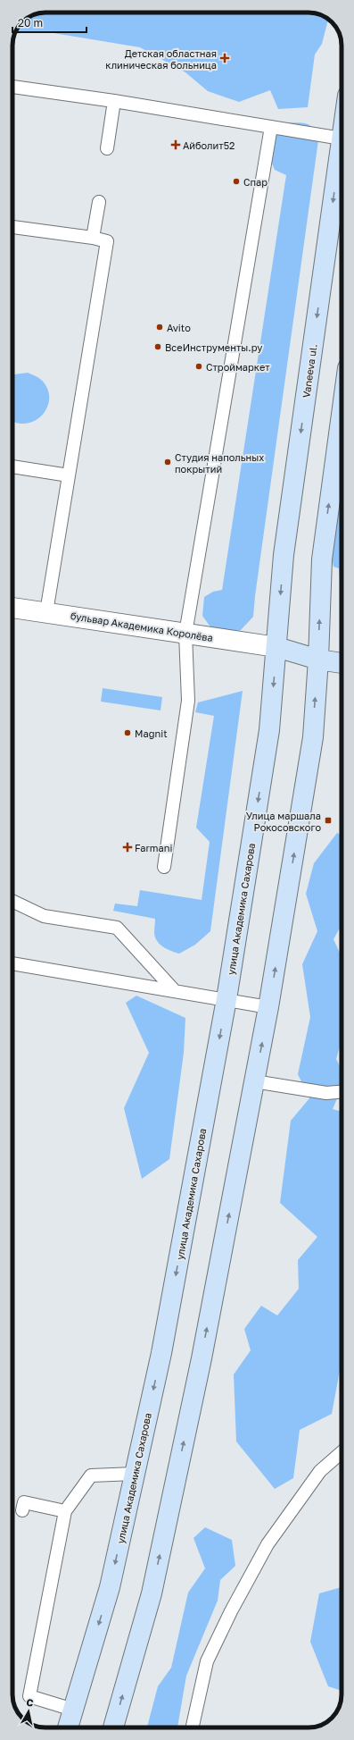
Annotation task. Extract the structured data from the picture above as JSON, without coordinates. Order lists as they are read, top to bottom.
{
  "streets": {
    "main road": ["Vaneeva ul.", "улица Академика Сахарова"],
    "street": ["бульвар Академика Королёва"]
  },
  "crossings": [
    ["Vaneeva ul.", "бульвар Академика Королёва"],
    ["Vaneeva ul.", "улица Академика Сахарова"],
    ["бульвар Академика Королёва", "улица Академика Сахарова"]
  ],
  "places": {
    "health": ["Детская областная клиническая больница", "Айболит52", "Farmani"],
    "other": [
      "Спар",
      "Avito",
      "ВсеИнструменты.ру",
      "Строймаркет",
      "Студия напольных покрытий",
      "Magnit"
    ],
    "transit": ["Улица маршала Рокосовского"]
  },
  "scale_bar": "20 m",
  "north": "top"
}
